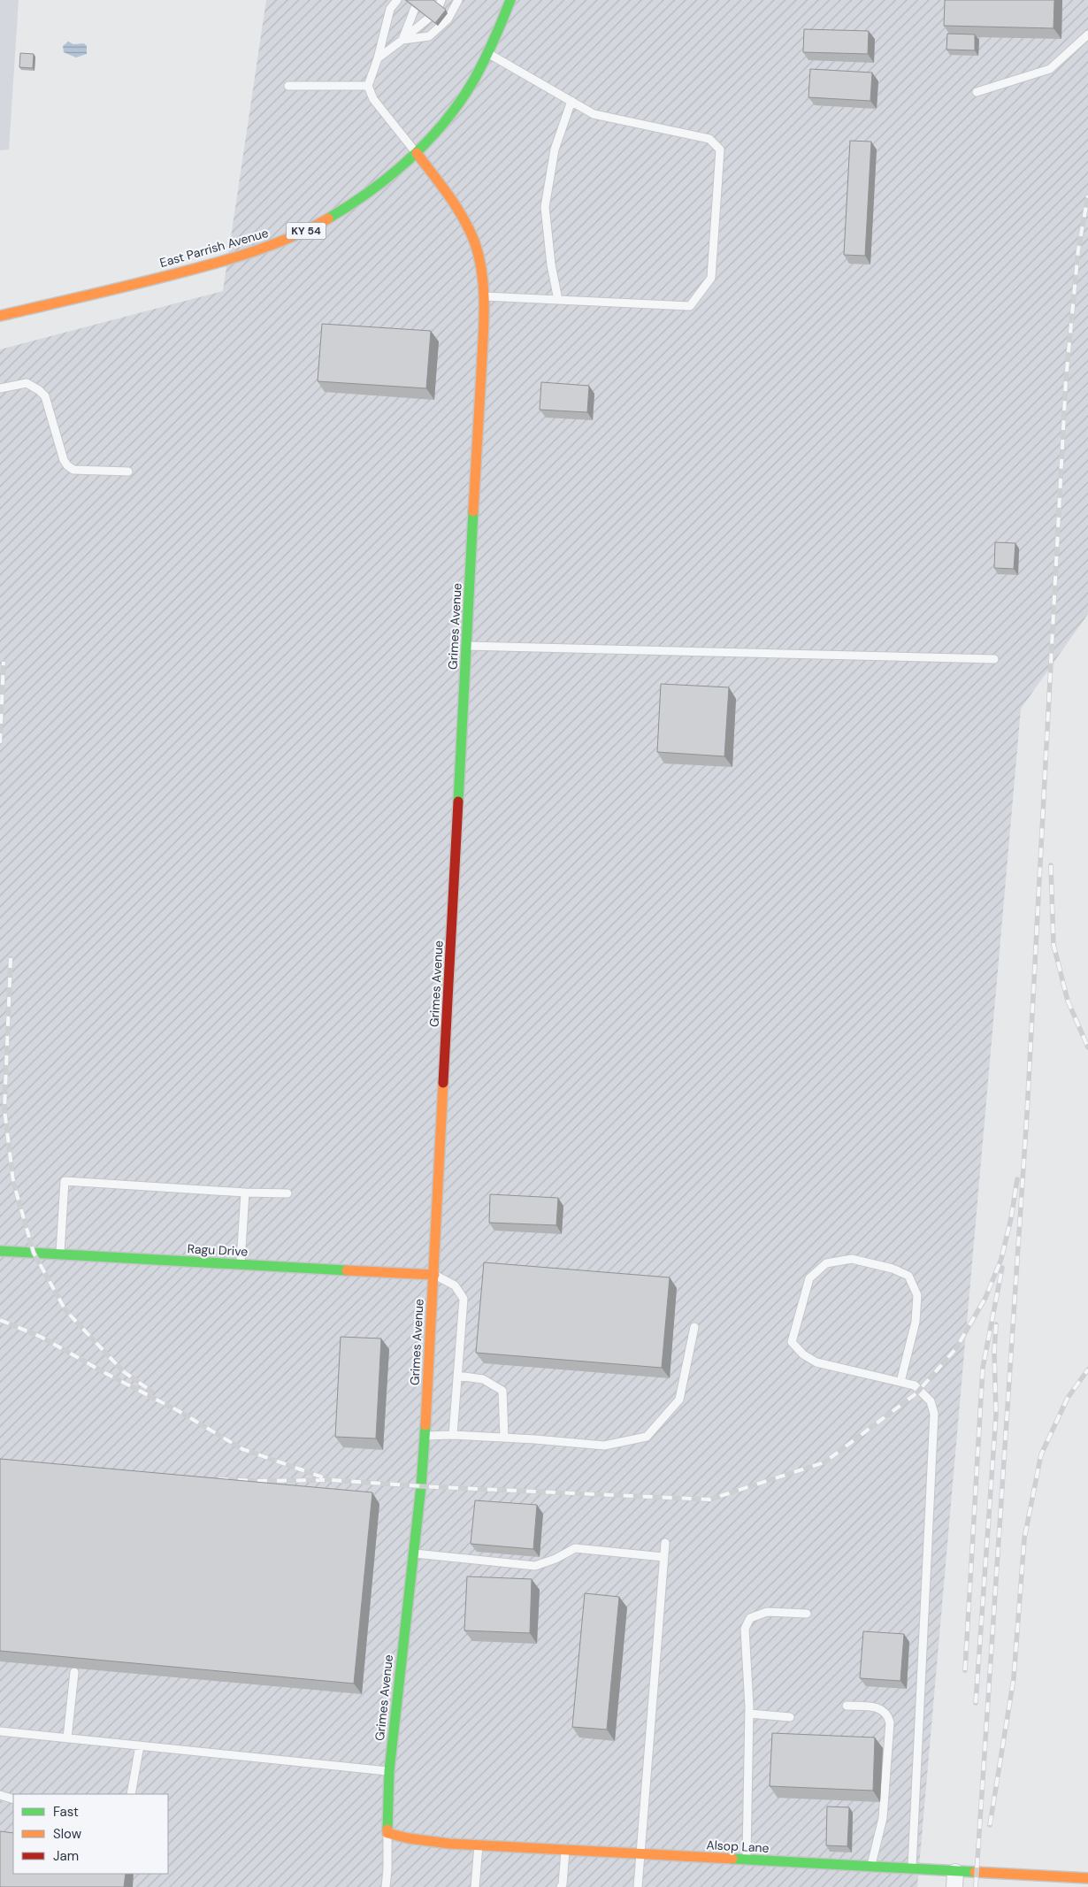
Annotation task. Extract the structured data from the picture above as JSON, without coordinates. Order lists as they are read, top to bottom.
{
  "streets": {
    "street": [
      "KY 54",
      "East Parrish Avenue",
      "Grimes Avenue",
      "Ragu Drive",
      "Alsop Lane"
    ]
  },
  "crossings": [
    ["East Parrish Avenue", "Grimes Avenue"],
    ["Grimes Avenue", "Ragu Drive"],
    ["Grimes Avenue", "Alsop Lane"]
  ],
  "legend": ["Fast", "Slow", "Jam"]
}
